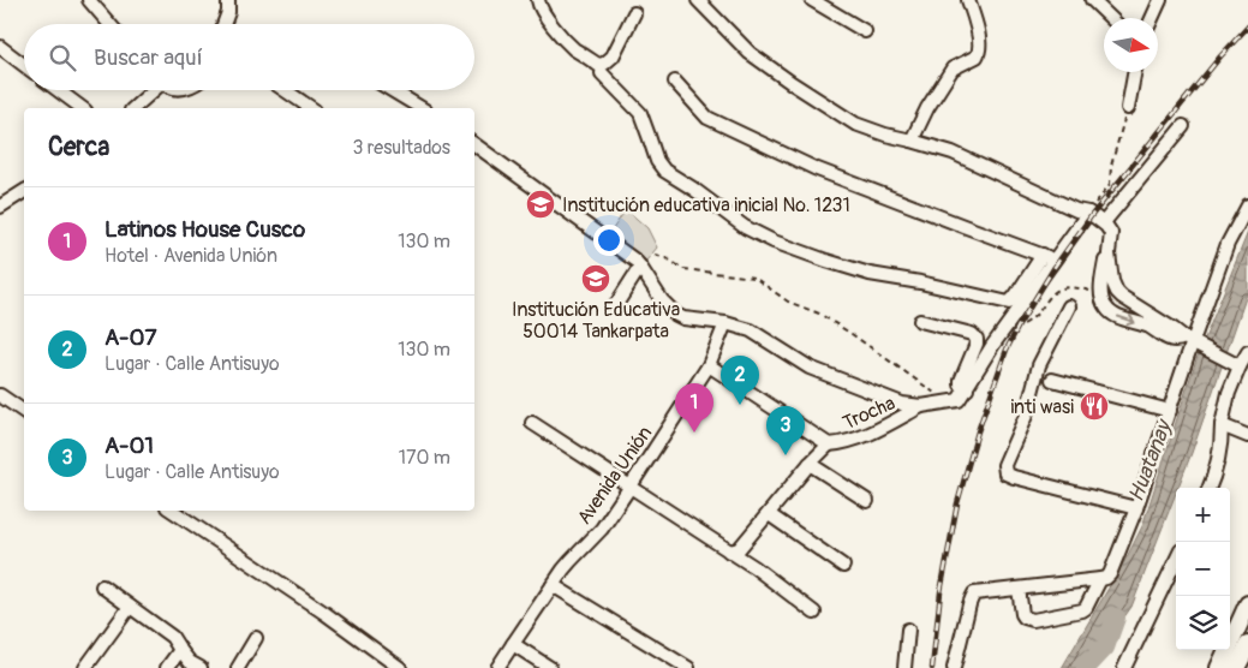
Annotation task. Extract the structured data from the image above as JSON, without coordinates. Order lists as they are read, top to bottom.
{
  "streets": {
    "street": ["Trocha", "Avenida Unión"]
  },
  "water": ["Huatanay"],
  "places": {
    "school or university": ["Institución educativa inicial No. 1231", "Institución Educativa 50014 Tankarpata"],
    "restaurant": ["inti wasi"]
  },
  "north": "right",
  "page": {
    "search": "Buscar aquí",
    "heading": ["Cerca", "3 resultados"],
    "list": [
      {
        "mark": "1",
        "name": "Latinos House Cusco",
        "note": "Hotel · Avenida Unión",
        "value": "130 m"
      },
      {
        "mark": "2",
        "name": "A-07",
        "note": "Lugar · Calle Antisuyo",
        "value": "130 m"
      },
      {
        "mark": "3",
        "name": "A-01",
        "note": "Lugar · Calle Antisuyo",
        "value": "170 m"
      }
    ],
    "pins": ["2", "1", "3"],
    "map_buttons": ["+", "−"]
  }
}
